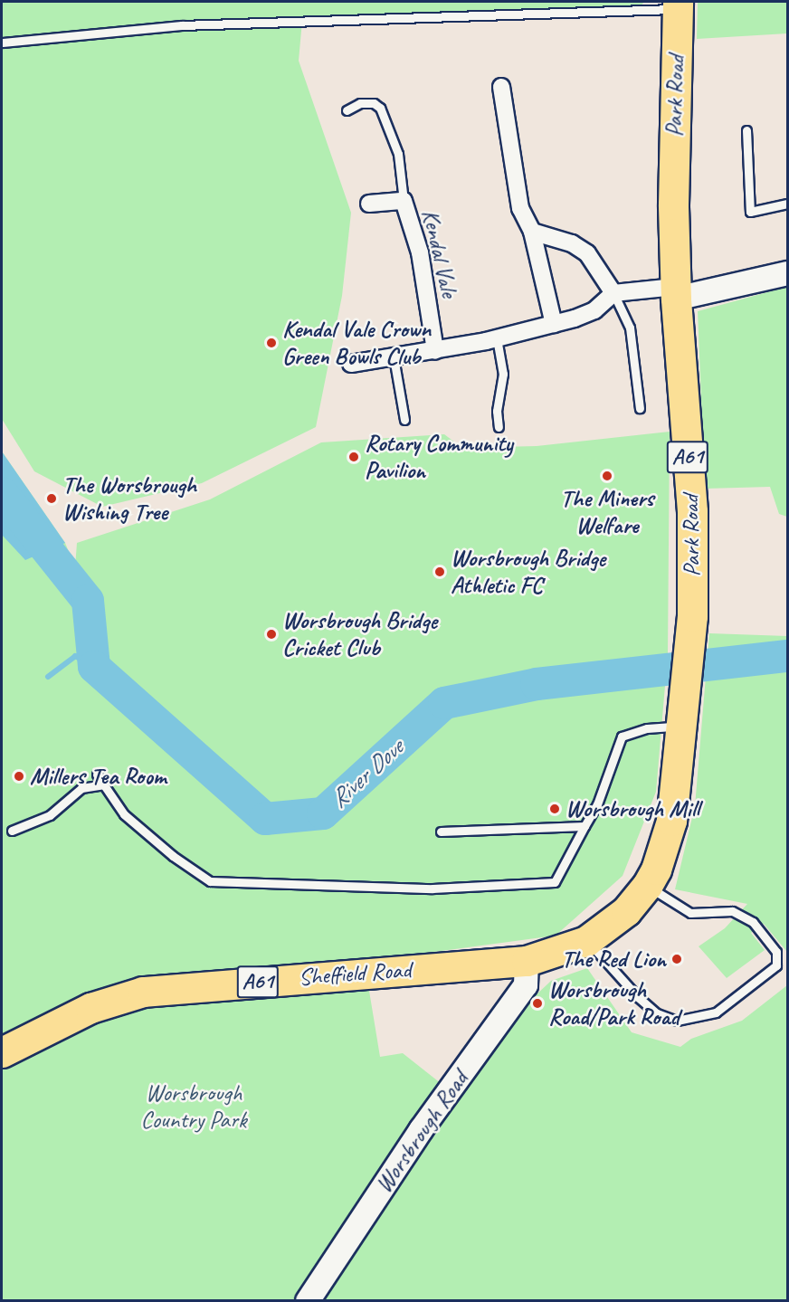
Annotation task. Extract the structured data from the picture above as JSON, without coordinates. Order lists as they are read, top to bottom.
{
  "streets": {
    "highway": ["Park Road", "A61", "Sheffield Road"],
    "street": ["Kendal Vale", "Worsbrough Road"]
  },
  "crossings": [
    ["Park Road", "Sheffield Road"],
    ["Park Road", "Worsbrough Road"],
    ["Sheffield Road", "Worsbrough Road"]
  ],
  "water": ["River Dove"],
  "parks": ["Worsbrough Country Park"],
  "places": [
    "Kendal Vale Crown Green Bowls Club",
    "Rotary Community Pavilion",
    "The Miners Welfare",
    "The Worsbrough Wishing Tree",
    "Worsbrough Bridge Athletic FC",
    "Worsbrough Bridge Cricket Club",
    "Millers Tea Room",
    "Worsbrough Mill",
    "The Red Lion",
    "Worsbrough Road/Park Road"
  ]
}
